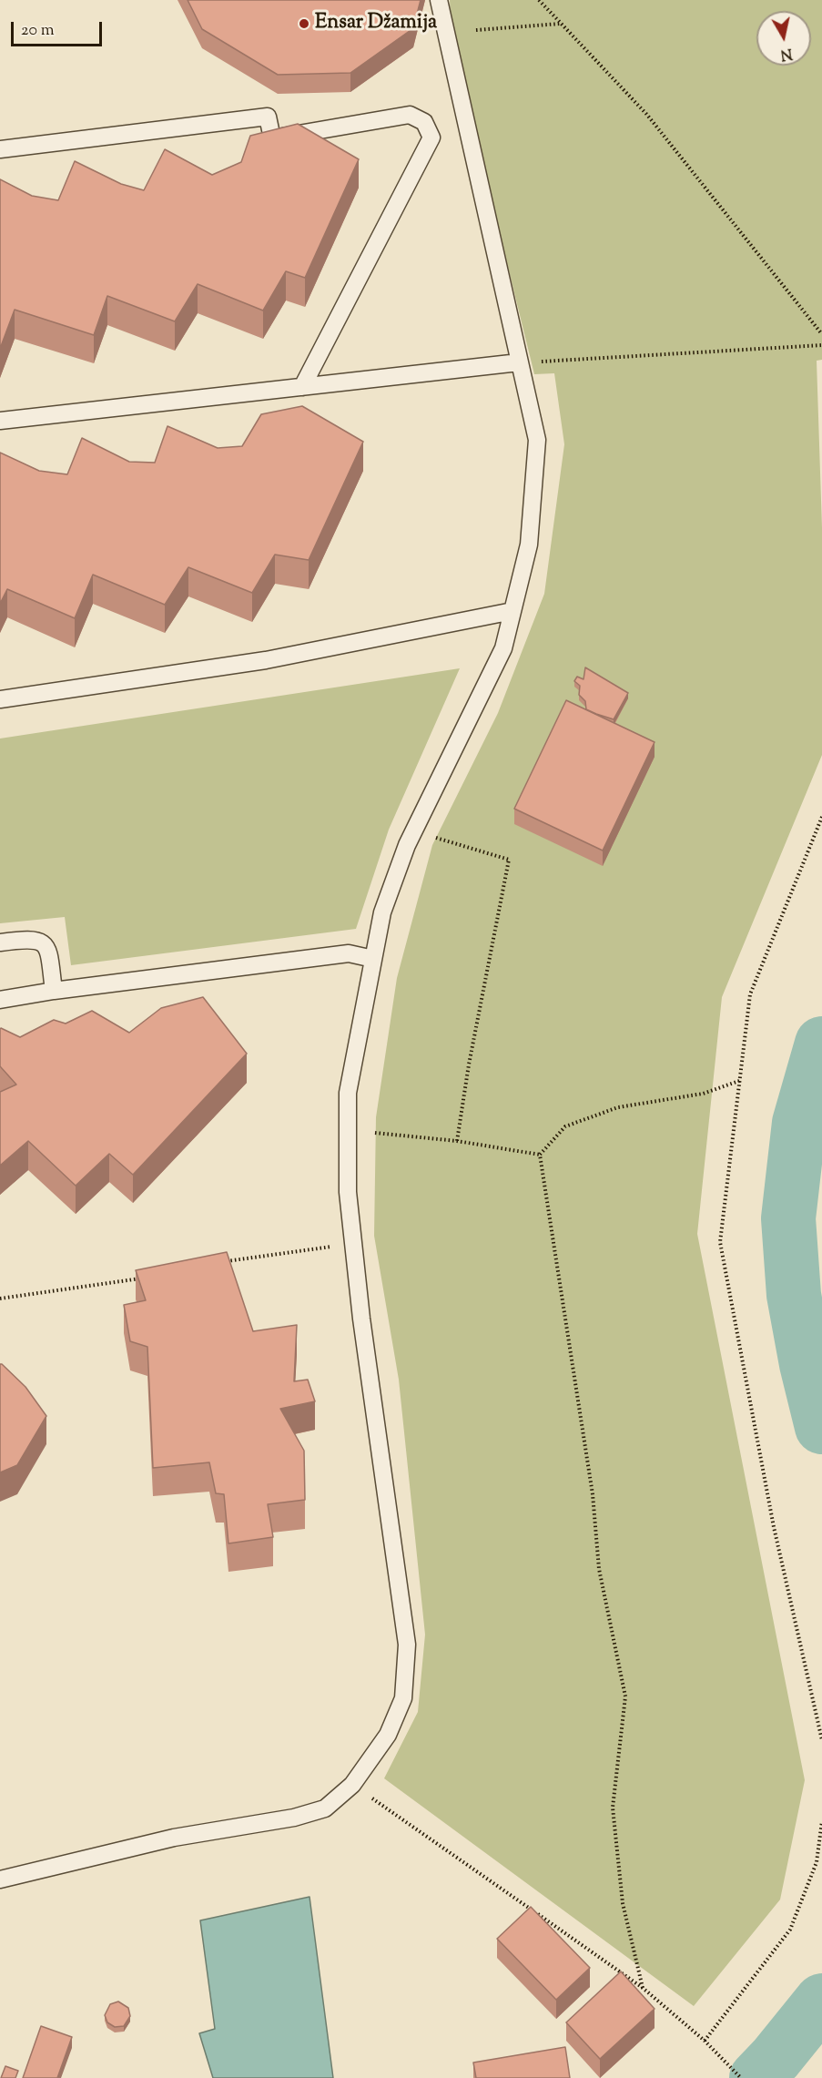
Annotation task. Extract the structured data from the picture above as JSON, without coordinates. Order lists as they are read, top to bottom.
{
  "places": ["Ensar Džamija"],
  "scale_bar": "20 m",
  "north": "bottom"
}
